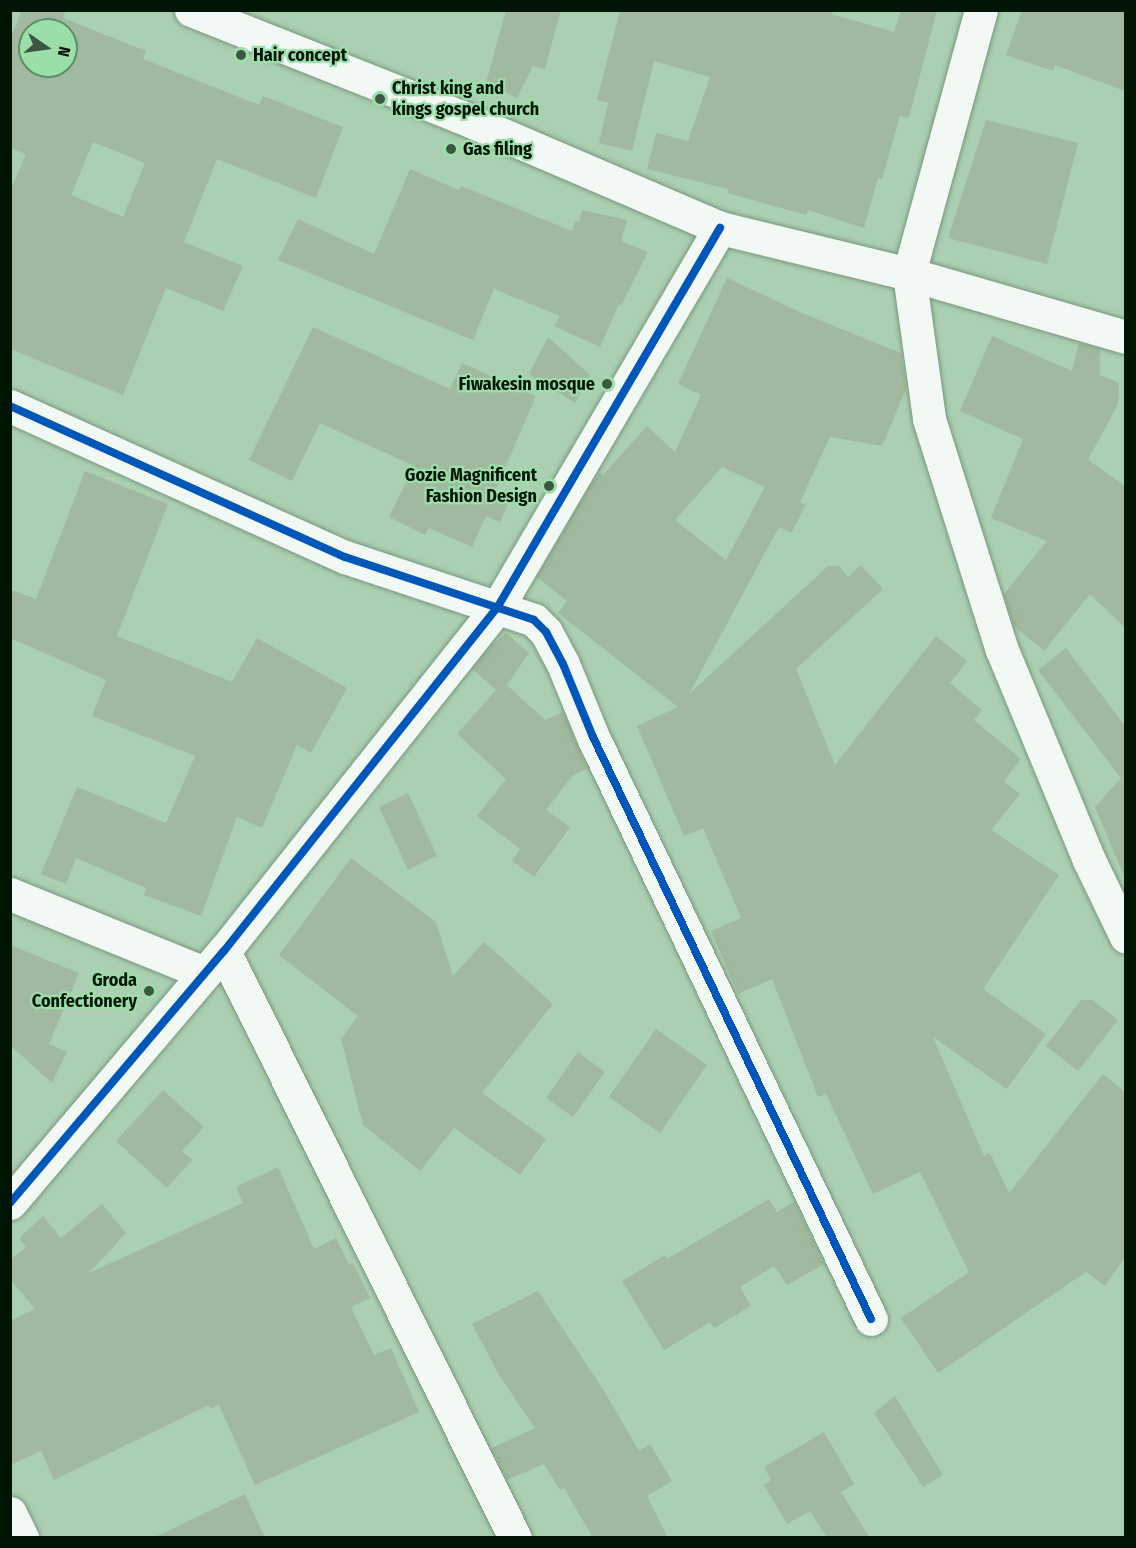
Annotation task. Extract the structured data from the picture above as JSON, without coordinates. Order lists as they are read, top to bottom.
{
  "places": [
    "Hair concept",
    "Christ king and kings gospel church",
    "Gas filing",
    "Fiwakesin mosque",
    "Gozie Magnificent Fashion Design",
    "Groda Confectionery"
  ],
  "north": "right"
}
